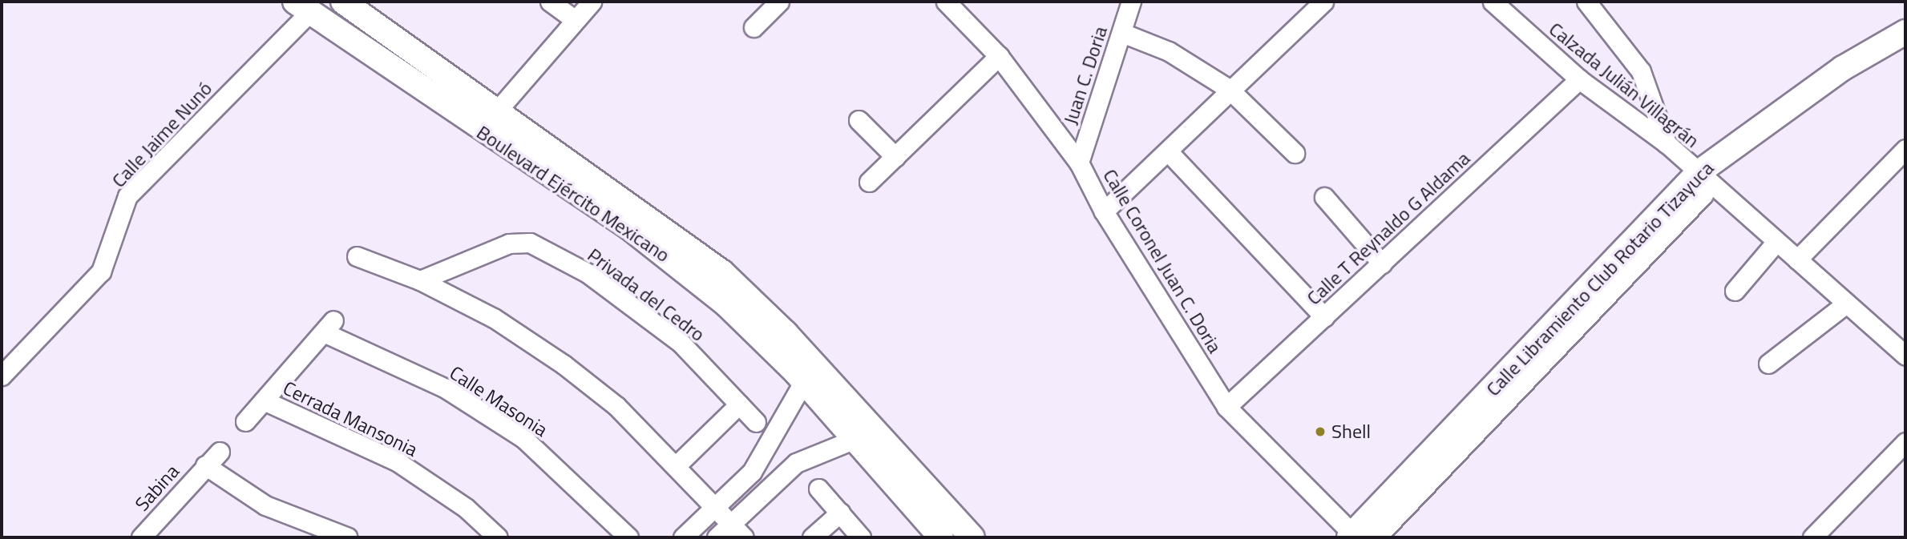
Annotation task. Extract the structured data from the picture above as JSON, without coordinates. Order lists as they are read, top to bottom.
{
  "streets": {
    "main road": ["Boulevard Ejército Mexicano", "Calle Libramiento Club Rotario Tizayuca"],
    "street": [
      "Juan C. Doria",
      "Calzada Julián Villagrán",
      "Calle Jaime Nunó",
      "Calle T Reynaldo G Aldama",
      "Calle Coronel Juan C. Doria",
      "Privada del Cedro",
      "Calle Masonia",
      "Cerrada Mansonia",
      "Sabina"
    ]
  },
  "crossings": [
    ["Juan C. Doria", "Calle Coronel Juan C. Doria"],
    ["Calzada Julián Villagrán", "Calle T Reynaldo G Aldama"],
    ["Calzada Julián Villagrán", "Calle Libramiento Club Rotario Tizayuca"],
    ["Calle Jaime Nunó", "Boulevard Ejército Mexicano"],
    ["Calle T Reynaldo G Aldama", "Calle Coronel Juan C. Doria"],
    ["Calle Coronel Juan C. Doria", "Calle Libramiento Club Rotario Tizayuca"],
    ["Calle Masonia", "Cerrada Mansonia"]
  ],
  "places": ["Shell"]
}
